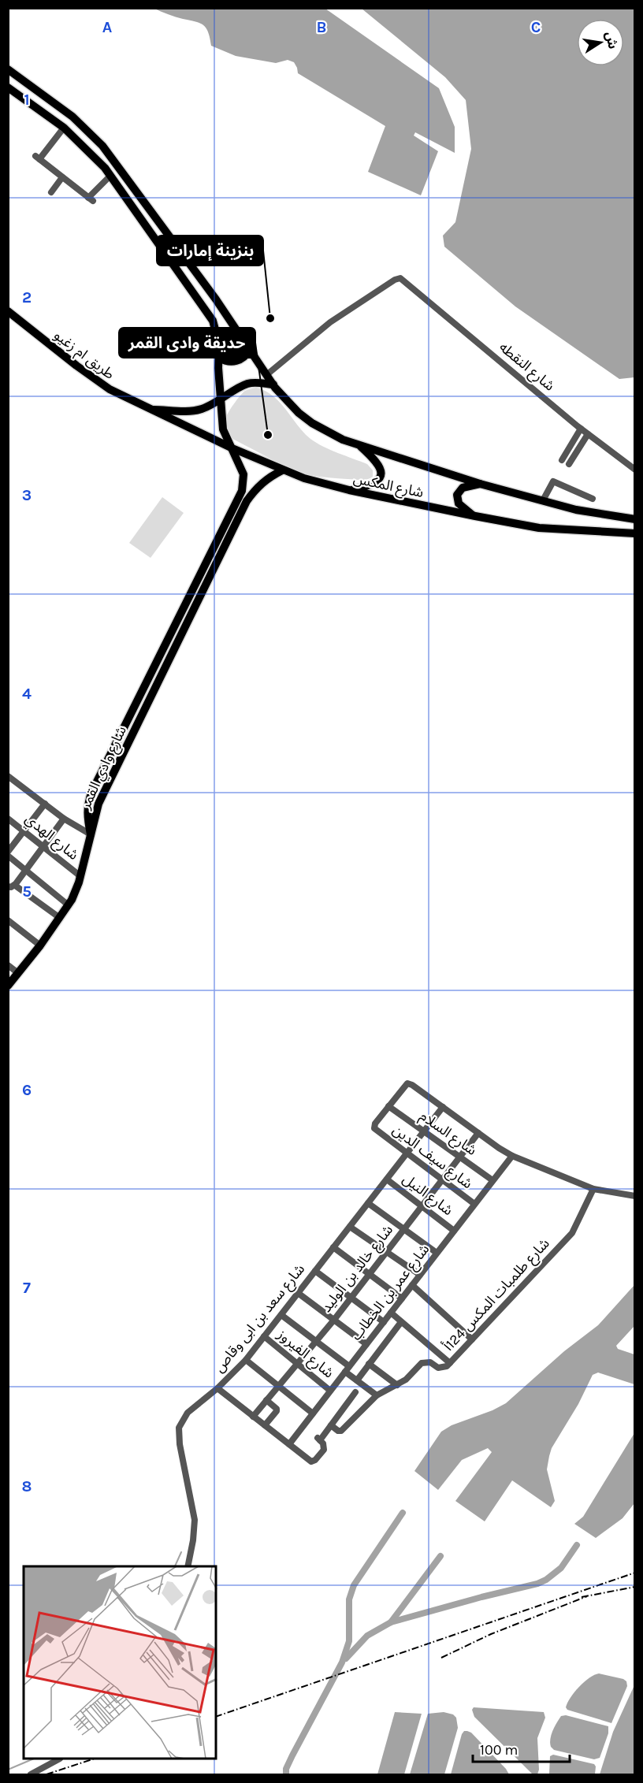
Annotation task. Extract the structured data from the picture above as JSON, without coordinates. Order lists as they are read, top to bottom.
{
  "streets": {
    "main road": ["طريق ام زغيو", "شارع المكس", "شارع وادي القمر"],
    "street": [
      "شارع النقطه",
      "شارع الهدي",
      "شارع السلام",
      "شارع سيف الدين",
      "شارع النيل",
      "شارع خالد بن الوليد",
      "شارع عمر بن الخطاب",
      "شارع طلمبات المكس 124أ",
      "شارع سعد بن ابى وقاص",
      "شارع الفيروز"
    ]
  },
  "crossings": [
    ["طريق ام زغيو", "شارع المكس"],
    ["شارع النقطه", "شارع المكس"],
    ["شارع المكس", "شارع وادي القمر"],
    ["شارع السلام", "شارع سيف الدين"],
    ["شارع السلام", "شارع خالد بن الوليد"],
    ["شارع السلام", "شارع عمر بن الخطاب"],
    ["شارع السلام", "شارع سعد بن ابى وقاص"],
    ["شارع سيف الدين", "شارع خالد بن الوليد"],
    ["شارع سيف الدين", "شارع عمر بن الخطاب"],
    ["شارع سيف الدين", "شارع سعد بن ابى وقاص"],
    ["شارع النيل", "شارع خالد بن الوليد"],
    ["شارع النيل", "شارع عمر بن الخطاب"],
    ["شارع النيل", "شارع سعد بن ابى وقاص"],
    ["شارع خالد بن الوليد", "شارع الفيروز"],
    ["شارع عمر بن الخطاب", "شارع الفيروز"],
    ["شارع سعد بن ابى وقاص", "شارع الفيروز"]
  ],
  "places": ["بنزينة إمارات", "حديقة وادى القمر"],
  "scale_bar": "100 m",
  "north": "right",
  "grid": {
    "columns": ["A", "B", "C"],
    "rows": [
      "1",
      "2",
      "3",
      "4",
      "5",
      "6",
      "7",
      "8"
    ]
  }
}
